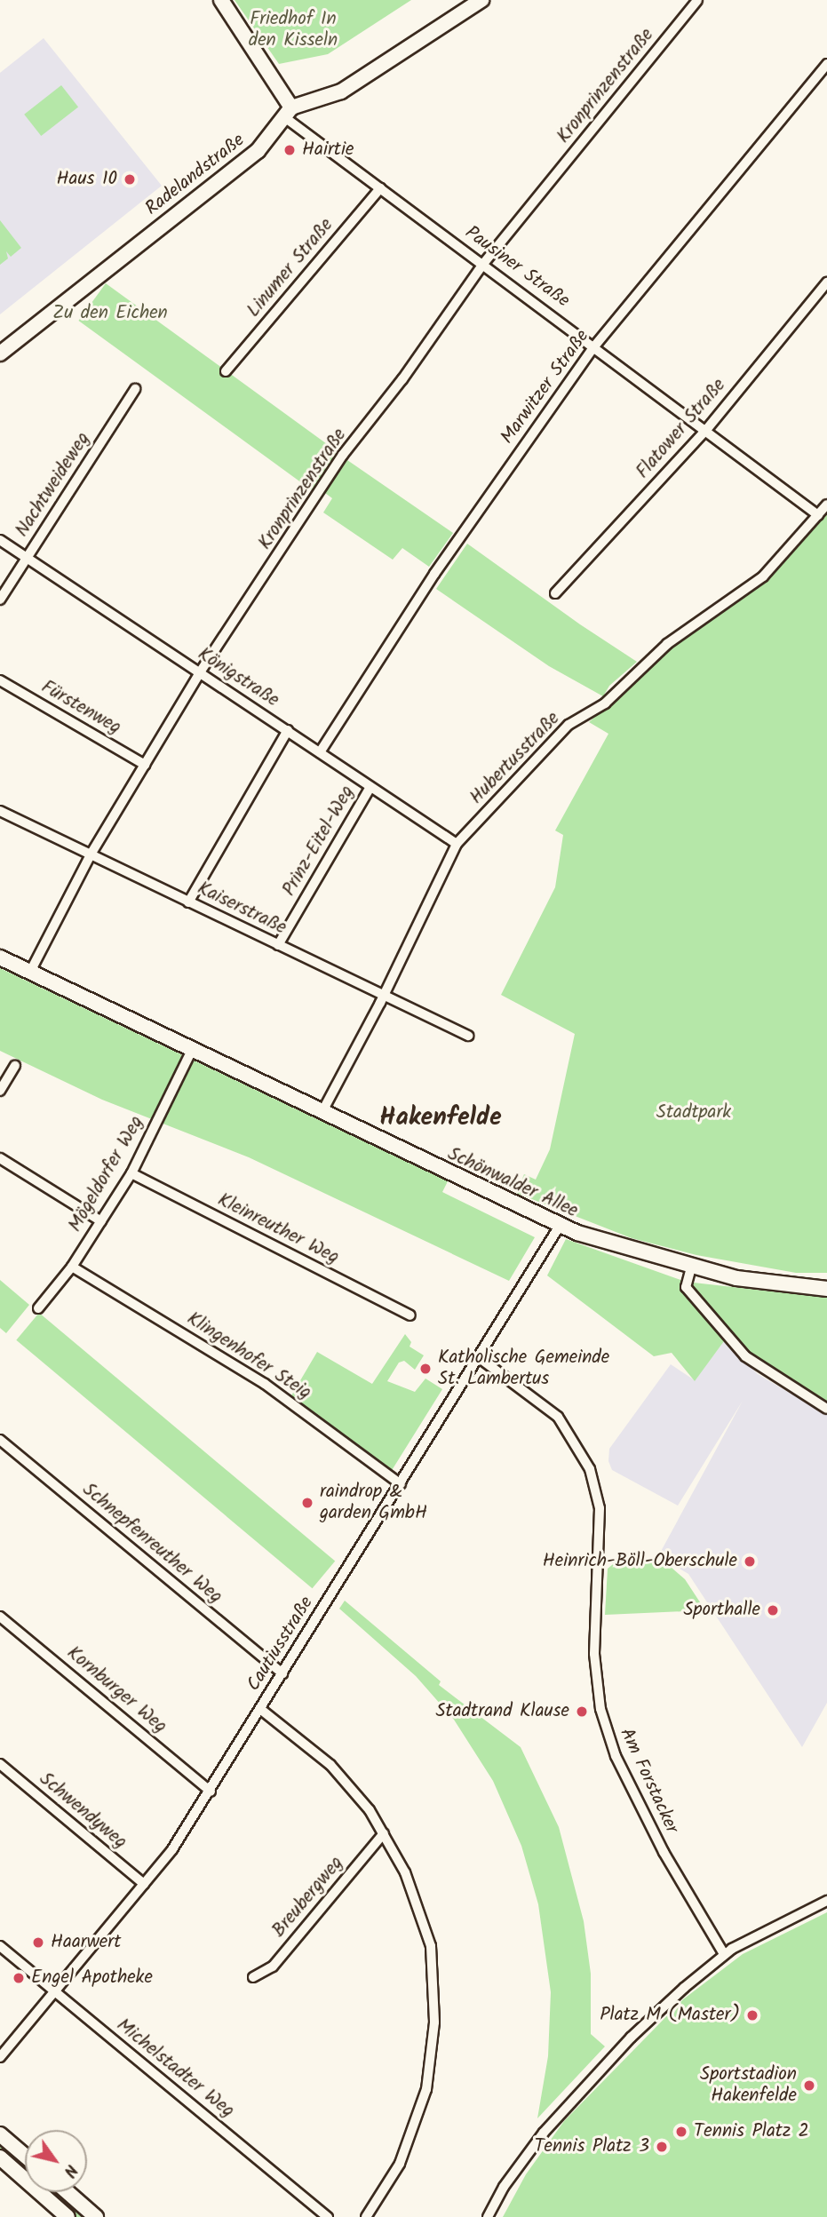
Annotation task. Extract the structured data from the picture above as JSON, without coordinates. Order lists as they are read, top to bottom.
{
  "streets": {
    "main road": ["Radelandstraße", "Schönwalder Allee"],
    "street": [
      "Kronprinzenstraße",
      "Pausiner Straße",
      "Linumer Straße",
      "Marwitzer Straße",
      "Flatower Straße",
      "Nachtweideweg",
      "Königstraße",
      "Fürstenweg",
      "Hubertusstraße",
      "Prinz-Eitel-Weg",
      "Kaiserstraße",
      "Mögeldorfer Weg",
      "Kleinreuther Weg",
      "Klingenhofer Steig",
      "Schnepfenreuther Weg",
      "Cautiusstraße",
      "Kornburger Weg",
      "Am Forstacker",
      "Schwendyweg",
      "Breubergweg",
      "Michelstadter Weg"
    ]
  },
  "crossings": [
    ["Kronprinzenstraße", "Pausiner Straße"],
    ["Kronprinzenstraße", "Königstraße"],
    ["Kronprinzenstraße", "Fürstenweg"],
    ["Kronprinzenstraße", "Kaiserstraße"],
    ["Kronprinzenstraße", "Schönwalder Allee"],
    ["Radelandstraße", "Pausiner Straße"],
    ["Pausiner Straße", "Linumer Straße"],
    ["Pausiner Straße", "Marwitzer Straße"],
    ["Pausiner Straße", "Flatower Straße"],
    ["Pausiner Straße", "Hubertusstraße"],
    ["Marwitzer Straße", "Königstraße"],
    ["Nachtweideweg", "Königstraße"],
    ["Königstraße", "Hubertusstraße"],
    ["Königstraße", "Prinz-Eitel-Weg"],
    ["Hubertusstraße", "Kaiserstraße"],
    ["Hubertusstraße", "Schönwalder Allee"],
    ["Prinz-Eitel-Weg", "Kaiserstraße"],
    ["Mögeldorfer Weg", "Schönwalder Allee"],
    ["Mögeldorfer Weg", "Kleinreuther Weg"],
    ["Mögeldorfer Weg", "Klingenhofer Steig"],
    ["Schönwalder Allee", "Cautiusstraße"],
    ["Klingenhofer Steig", "Cautiusstraße"],
    ["Schnepfenreuther Weg", "Cautiusstraße"],
    ["Cautiusstraße", "Kornburger Weg"],
    ["Cautiusstraße", "Am Forstacker"],
    ["Cautiusstraße", "Schwendyweg"],
    ["Cautiusstraße", "Michelstadter Weg"]
  ],
  "districts": ["Hakenfelde"],
  "parks": ["Friedhof In den Kisseln", "Zu den Eichen", "Stadtpark"],
  "places": [
    "Hairtie",
    "Haus 10",
    "Katholische Gemeinde St. Lambertus",
    "raindrop & garden GmbH",
    "Heinrich-Böll-Oberschule",
    "Sporthalle",
    "Stadtrand Klause",
    "Haarwert",
    "Engel Apotheke",
    "Platz M (Master)",
    "Sportstadion Hakenfelde",
    "Tennis Platz 2",
    "Tennis Platz 3"
  ],
  "north": "bottom right"
}
